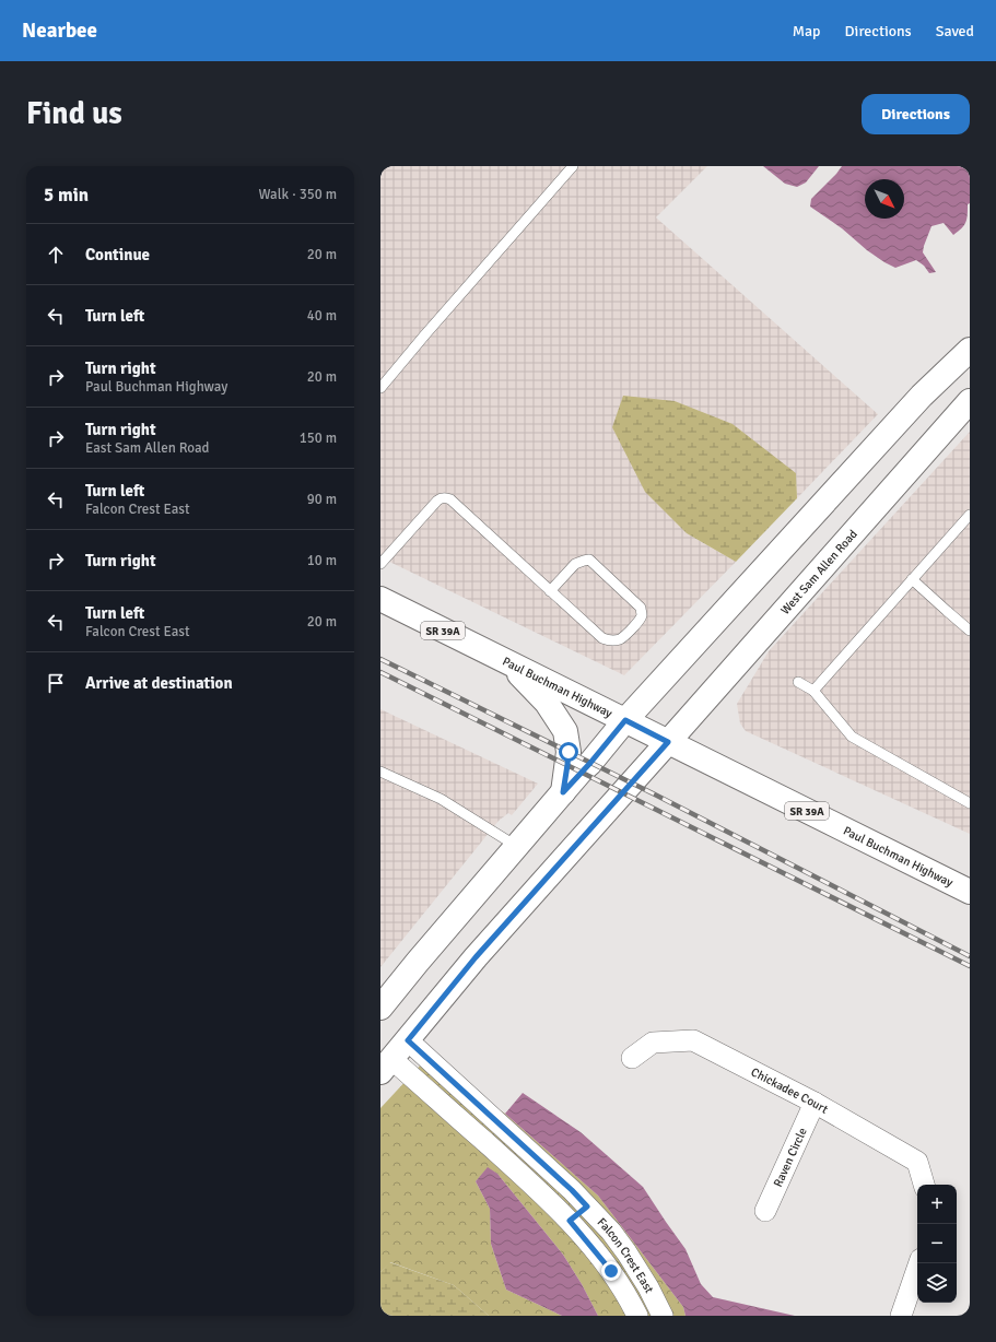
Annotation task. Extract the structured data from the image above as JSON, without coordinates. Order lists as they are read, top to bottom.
{
  "streets": {
    "main road": ["West Sam Allen Road", "SR 39A", "Paul Buchman Highway"],
    "street": ["Chickadee Court", "Raven Circle", "Falcon Crest East"]
  },
  "crossings": [
    ["West Sam Allen Road", "Paul Buchman Highway"],
    ["West Sam Allen Road", "Falcon Crest East"],
    ["Chickadee Court", "Raven Circle"]
  ],
  "north": "bottom right",
  "page": {
    "header": "Nearbee",
    "nav": ["Map", "Directions", "Saved"],
    "buttons": "Directions",
    "title": "Find us",
    "heading": ["5 min", "Walk · 350 m"],
    "list": [
      ["Continue", "20 m"],
      ["Turn left", "40 m"],
      ["Turn right", "Paul Buchman Highway", "20 m"],
      ["Turn right", "East Sam Allen Road", "150 m"],
      ["Turn left", "Falcon Crest East", "90 m"],
      ["Turn right", "10 m"],
      ["Turn left", "Falcon Crest East", "20 m"],
      "Arrive at destination"
    ],
    "map_buttons": ["+", "−"]
  }
}
